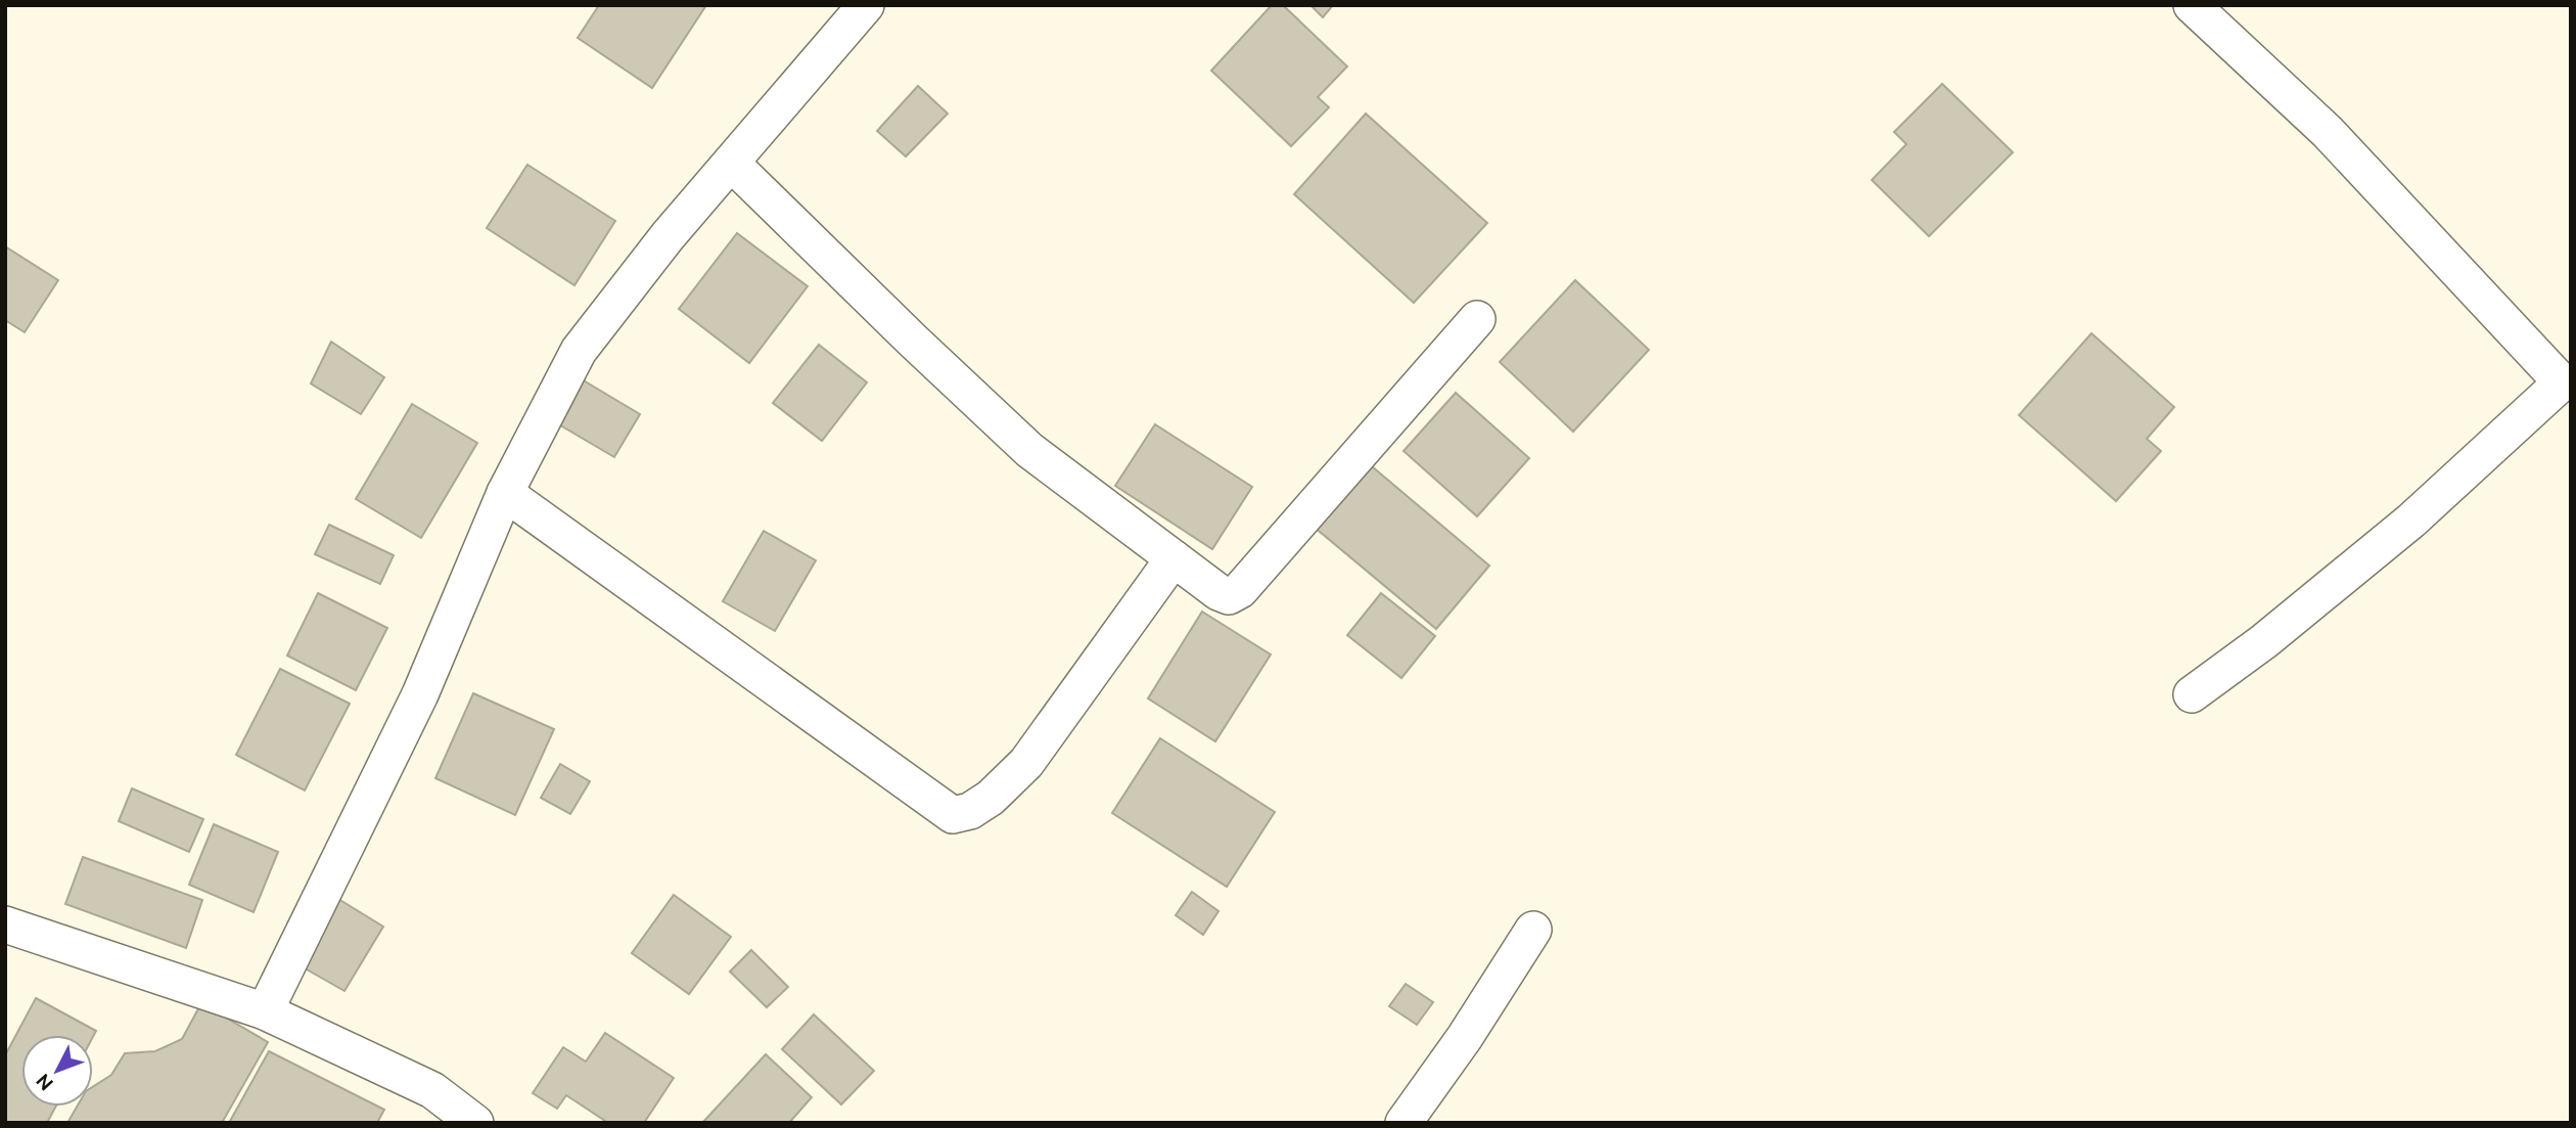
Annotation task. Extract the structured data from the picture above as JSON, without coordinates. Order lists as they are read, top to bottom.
{
  "north": "bottom left"
}
